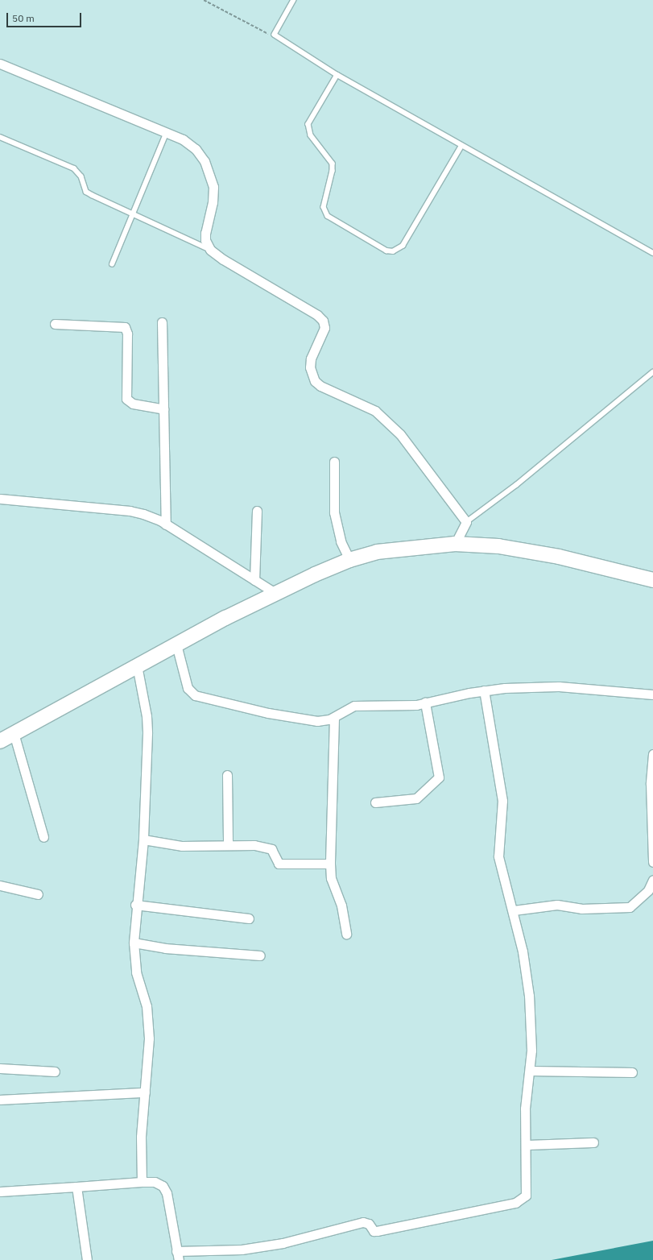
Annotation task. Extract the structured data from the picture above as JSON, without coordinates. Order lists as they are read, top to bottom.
{
  "scale_bar": "50 m"
}
